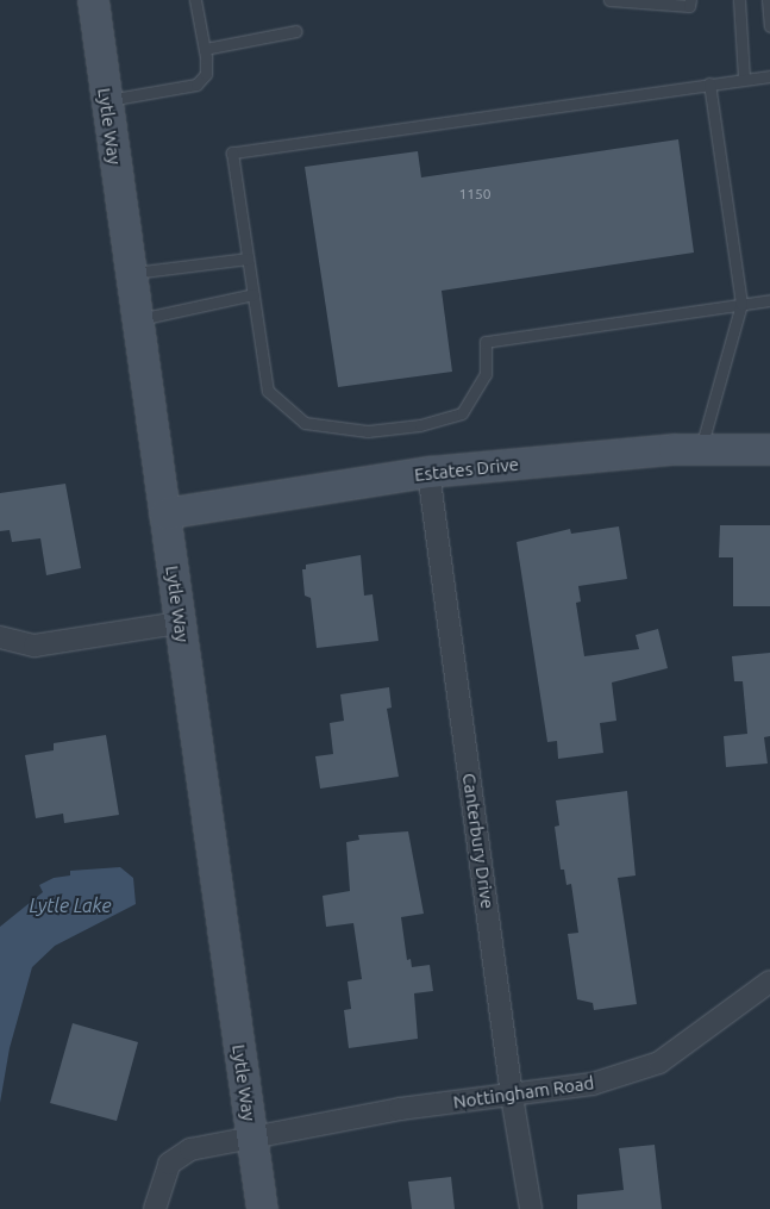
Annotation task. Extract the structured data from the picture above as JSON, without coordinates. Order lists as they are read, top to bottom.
{
  "streets": {
    "street": [
      "Lytle Way",
      "Estates Drive",
      "Canterbury Drive",
      "Nottingham Road"
    ]
  },
  "crossings": [
    ["Lytle Way", "Estates Drive"],
    ["Lytle Way", "Nottingham Road"],
    ["Estates Drive", "Canterbury Drive"],
    ["Canterbury Drive", "Nottingham Road"]
  ],
  "water": ["Lytle Lake"],
  "house_numbers": ["1150"]
}
